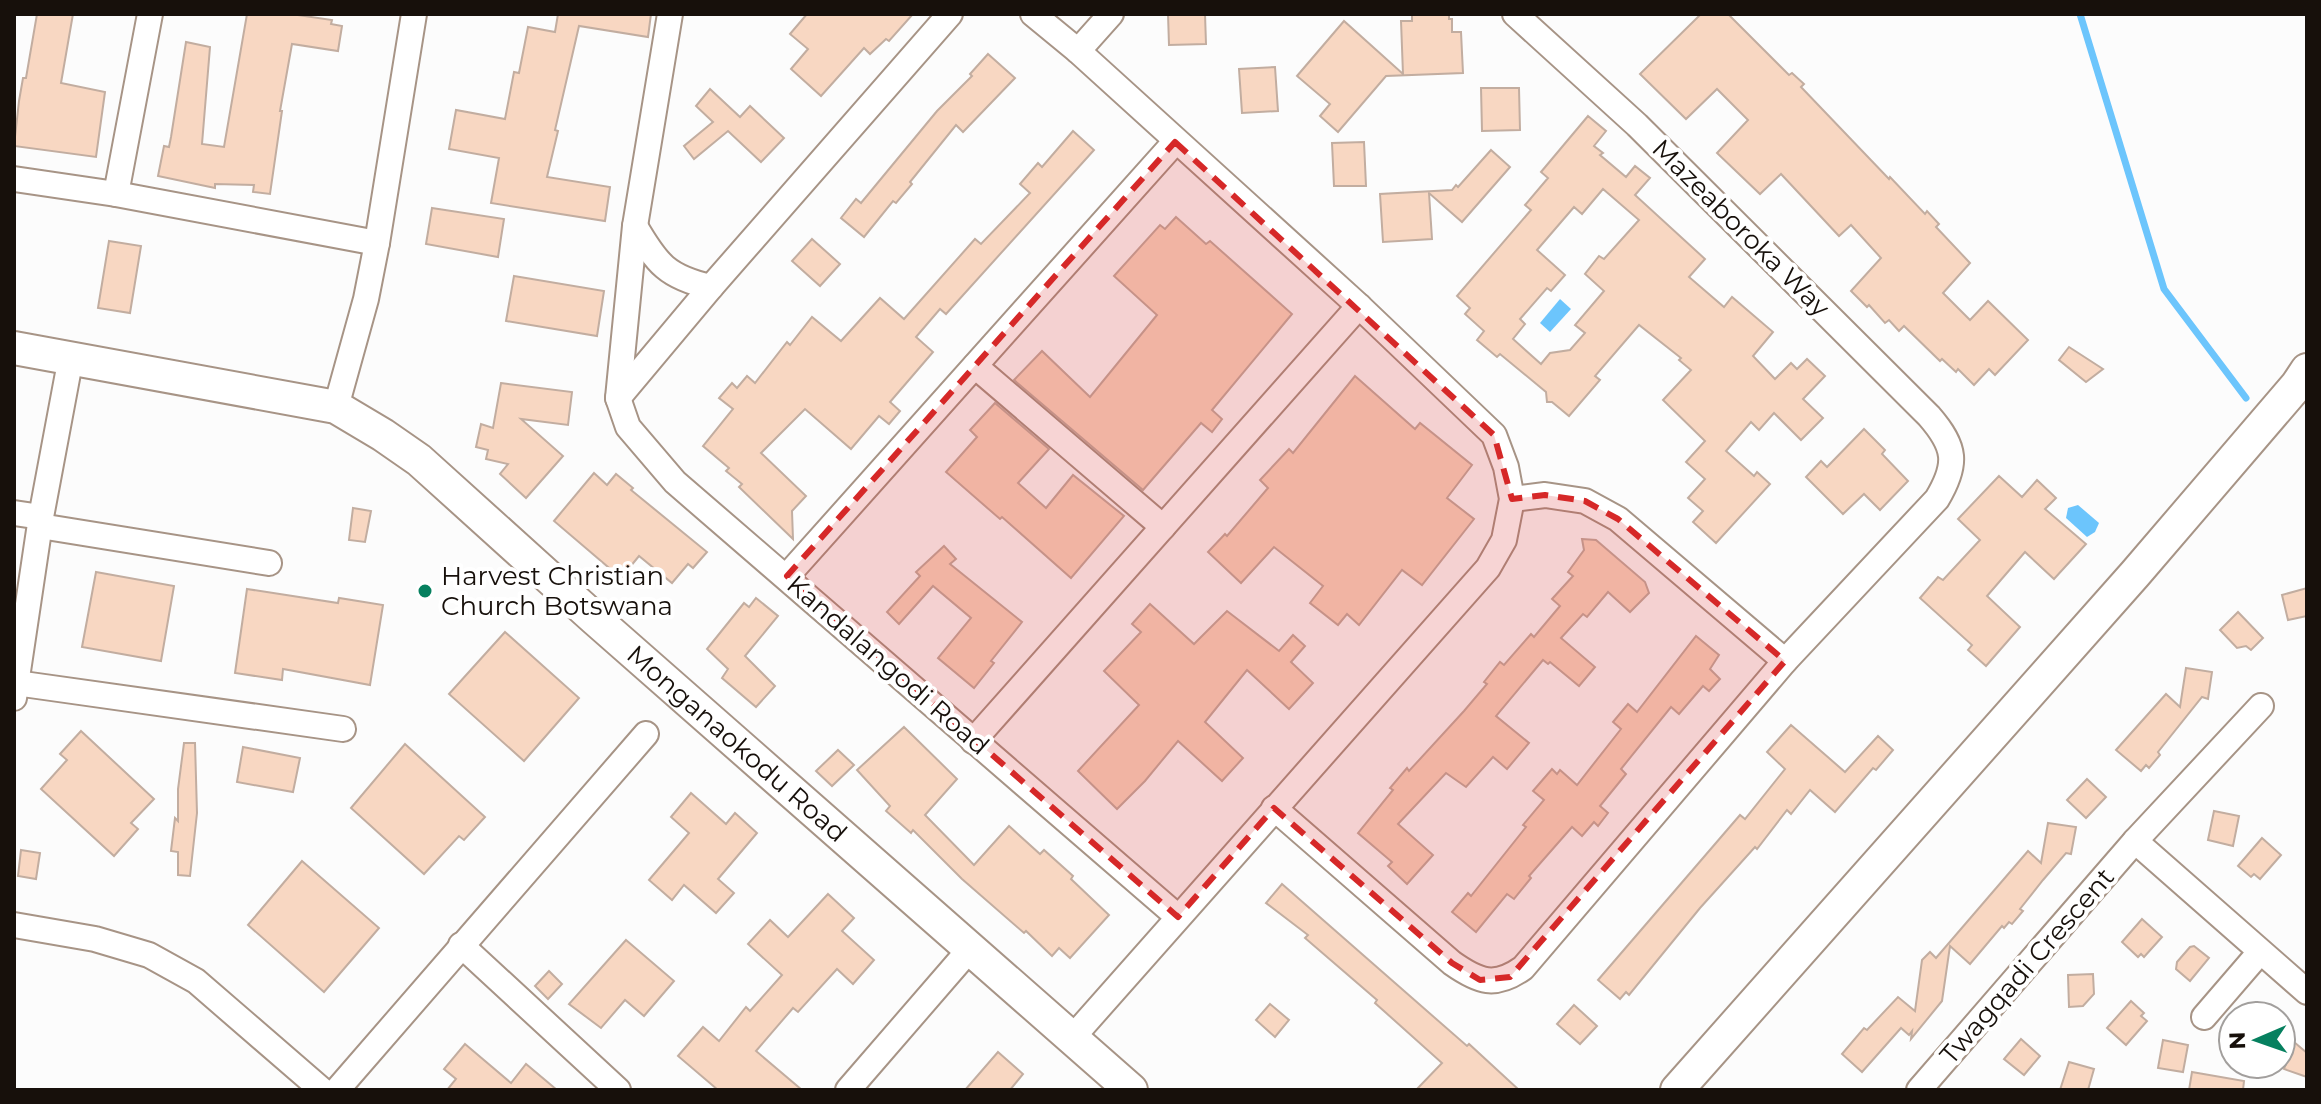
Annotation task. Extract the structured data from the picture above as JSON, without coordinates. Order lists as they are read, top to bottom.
{
  "streets": {
    "street": [
      "Mazeaboroka Way",
      "Kandalangodi Road",
      "Monganaokodu Road",
      "Twagqadi Crescent"
    ]
  },
  "places": ["Harvest Christian Church Botswana"],
  "north": "left"
}
